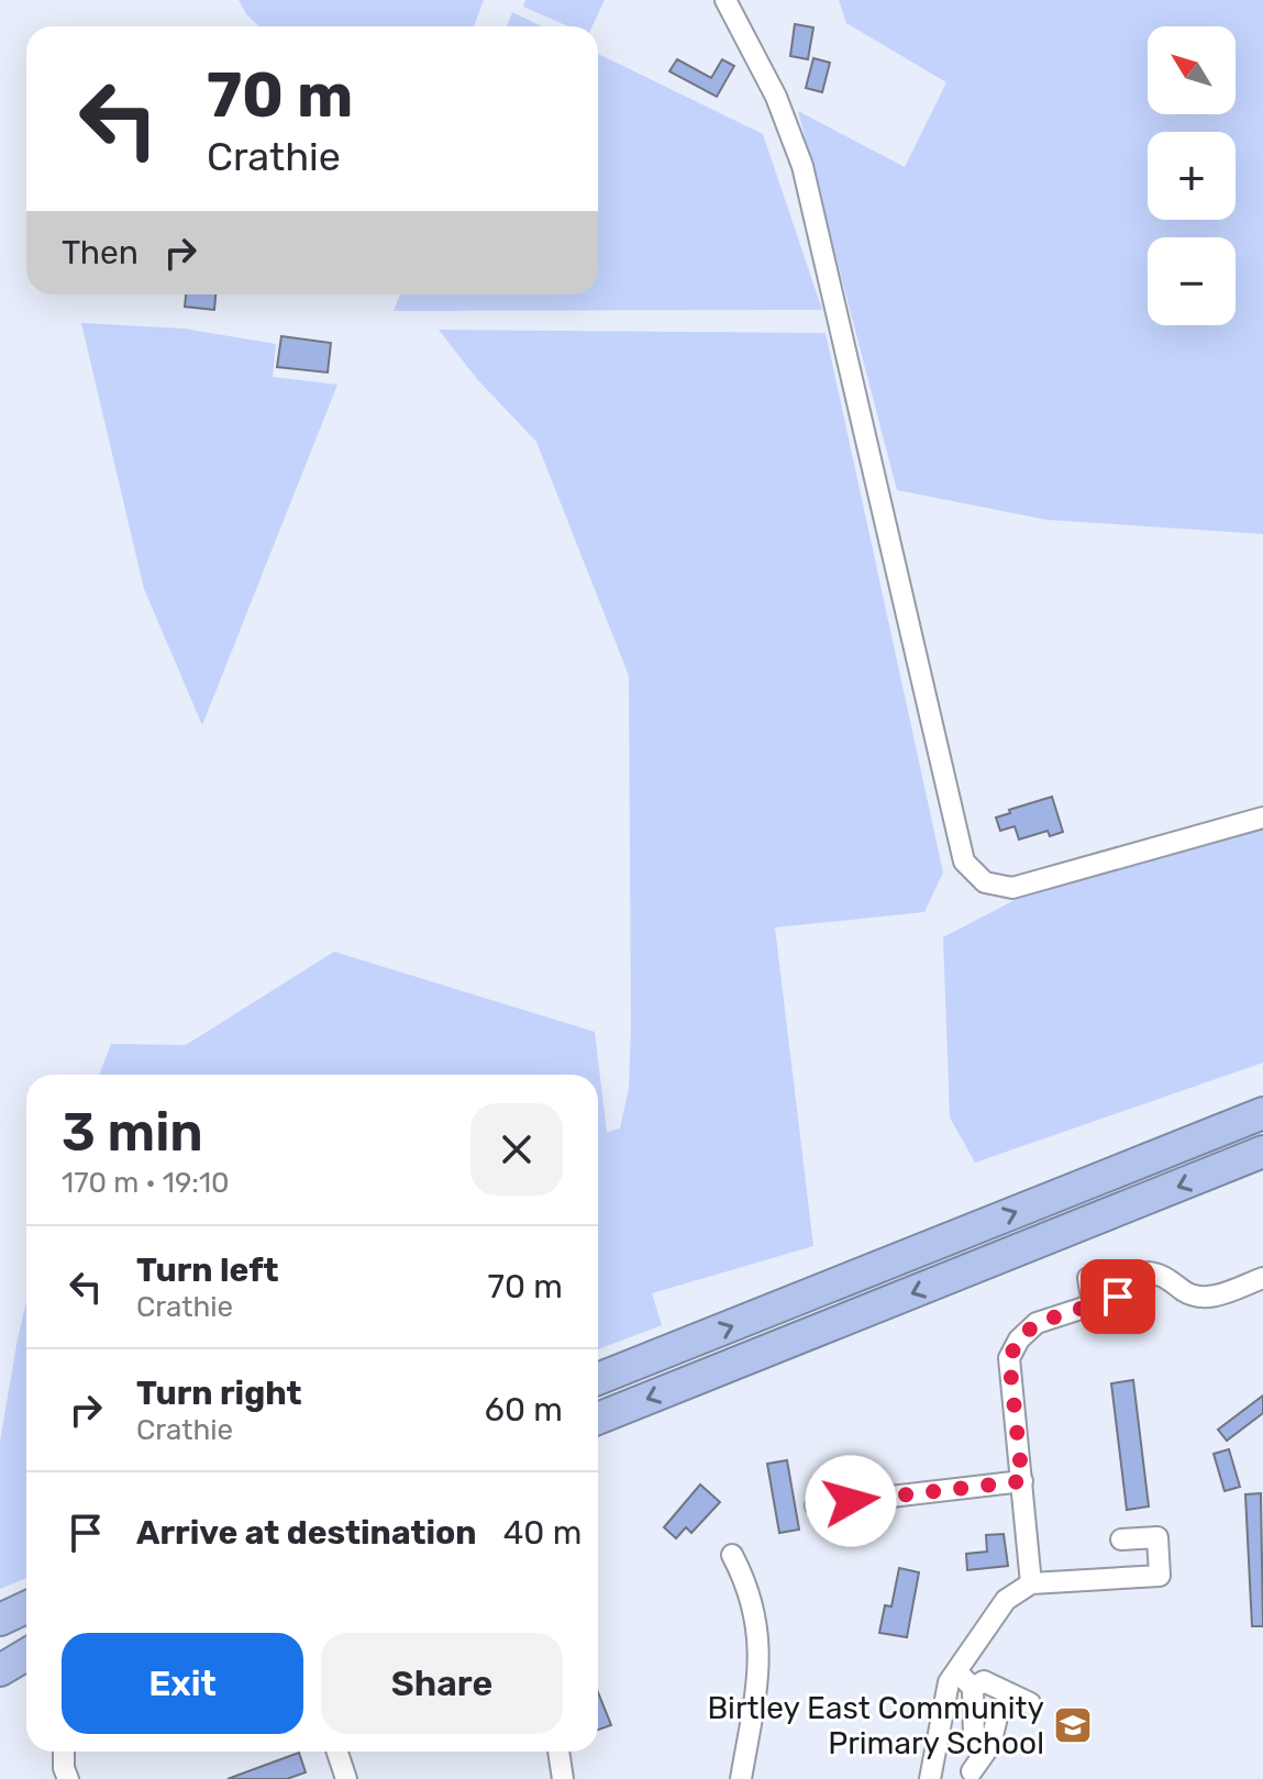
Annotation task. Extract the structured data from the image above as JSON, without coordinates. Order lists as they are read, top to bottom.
{
  "places": {
    "school or university": ["Birtley East Community Primary School"]
  },
  "north": "top left",
  "page": {
    "map_buttons": ["+", "−"],
    "turn": ["70 m", "Crathie"],
    "then": "Then",
    "heading": ["3 min", "170 m · 19:10"],
    "list": [
      {
        "name": "Turn left",
        "note": "Crathie",
        "value": "70 m"
      },
      {
        "name": "Turn right",
        "note": "Crathie",
        "value": "60 m"
      },
      {
        "name": "Arrive at destination",
        "value": "40 m"
      }
    ],
    "buttons": ["Exit", "Share"]
  }
}
